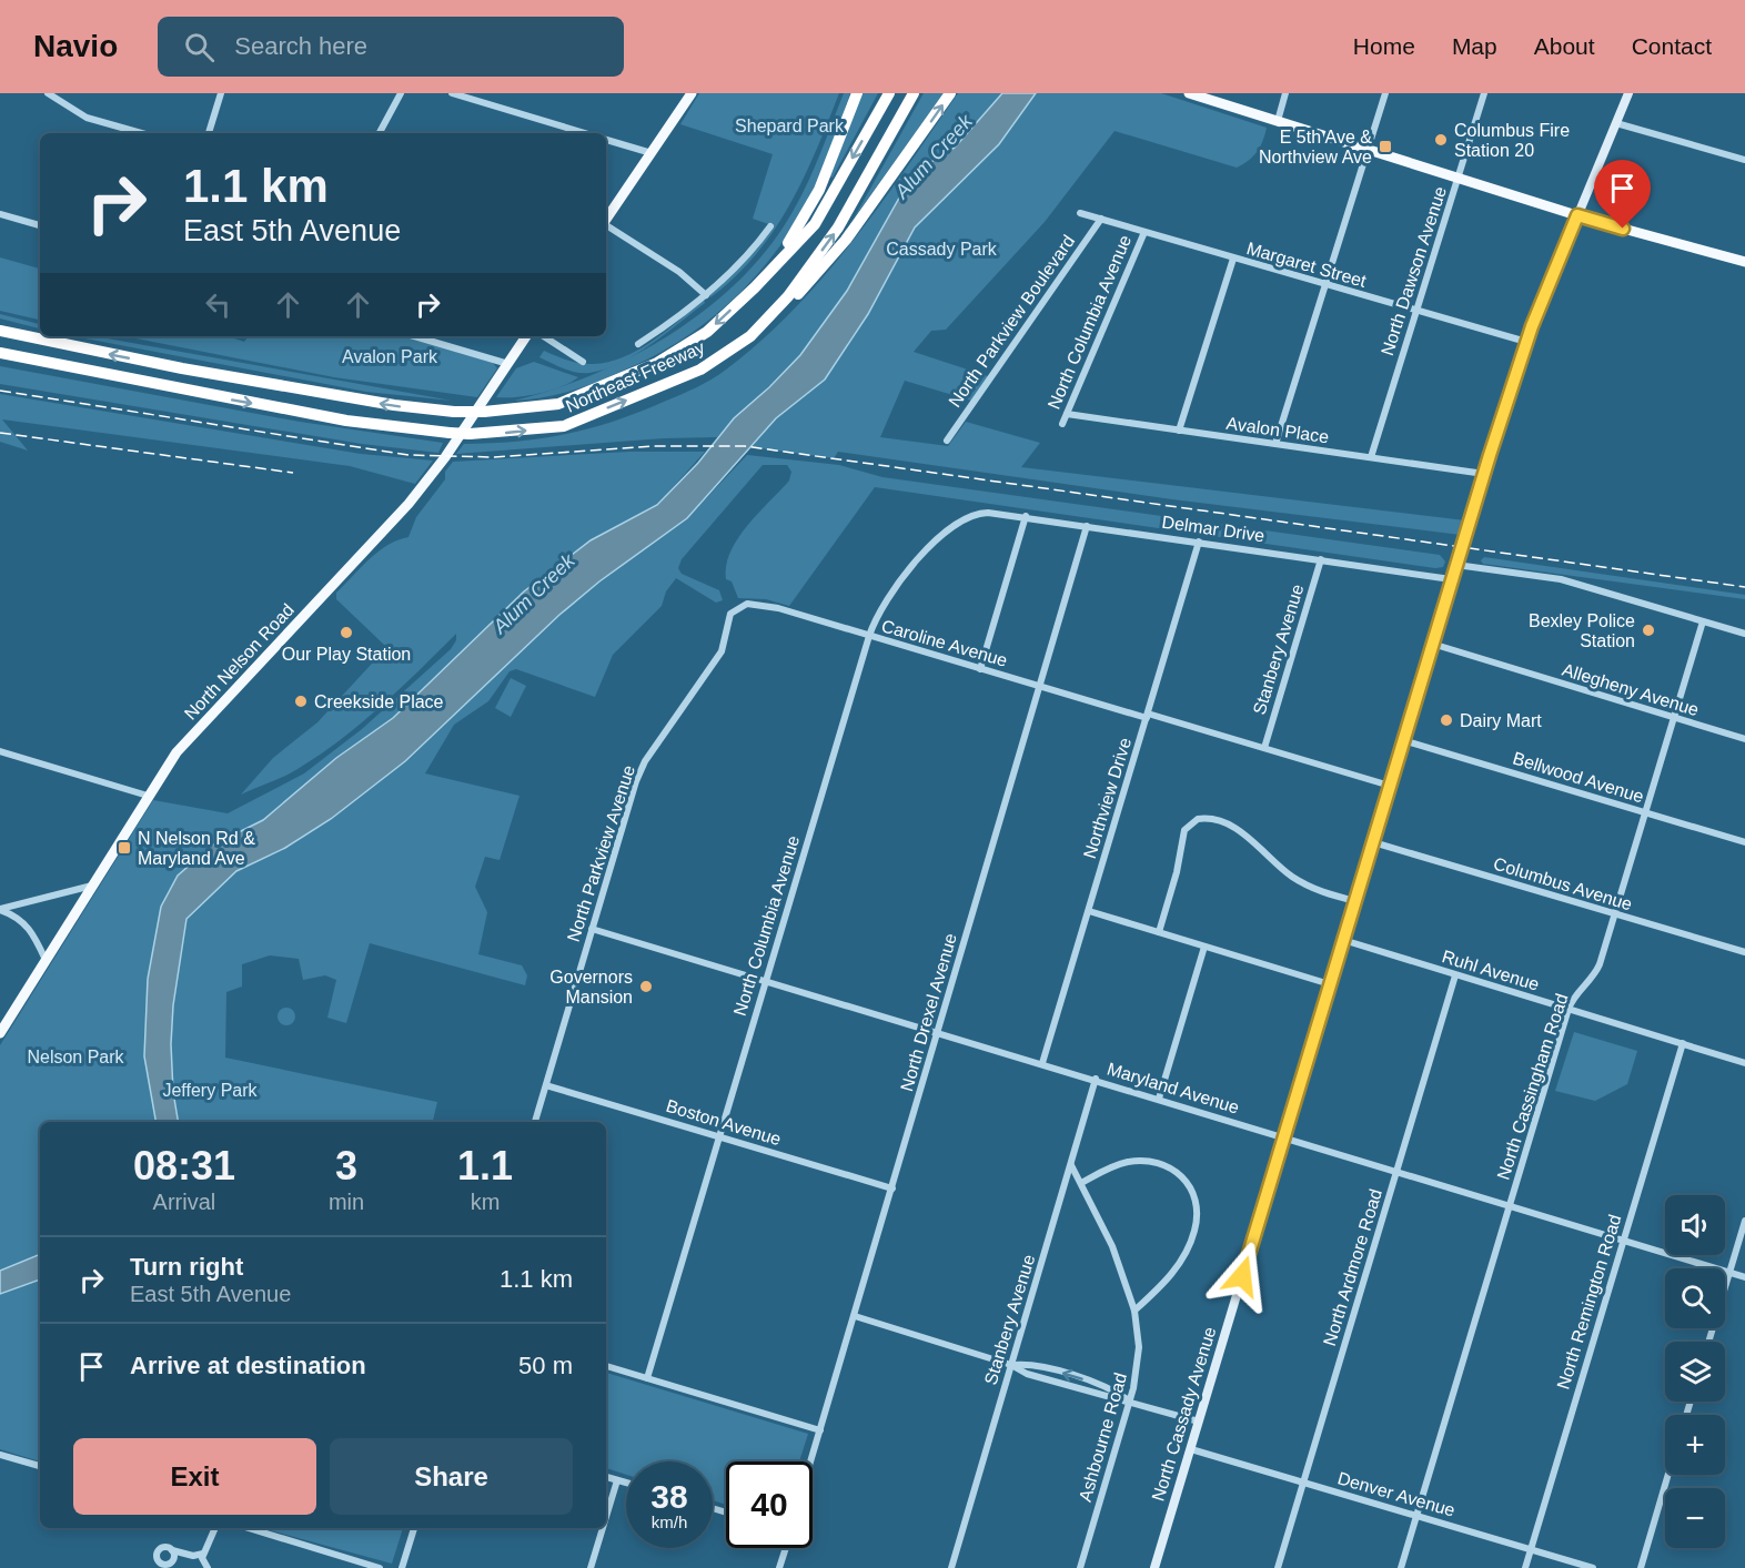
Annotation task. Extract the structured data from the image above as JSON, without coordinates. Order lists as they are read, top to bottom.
{
  "streets": {
    "highway": ["Northeast Freeway"],
    "main road": ["North Nelson Road"],
    "street": [
      "Margaret Street",
      "North Dawson Avenue",
      "North Parkview Boulevard",
      "North Columbia Avenue",
      "Avalon Place",
      "Delmar Drive",
      "Caroline Avenue",
      "Stanbery Avenue",
      "Allegheny Avenue",
      "Bellwood Avenue",
      "Northview Drive",
      "North Parkview Avenue",
      "Columbus Avenue",
      "Ruhl Avenue",
      "North Drexel Avenue",
      "North Cassingham Road",
      "Maryland Avenue",
      "Boston Avenue",
      "North Ardmore Road",
      "North Remington Road",
      "North Cassady Avenue",
      "Ashbourne Road",
      "Denver Avenue"
    ]
  },
  "crossings": [
    ["Margaret Street", "North Dawson Avenue"],
    ["Margaret Street", "North Parkview Boulevard"],
    ["Margaret Street", "North Columbia Avenue"],
    ["Margaret Street", "North Cassady Avenue"],
    ["North Dawson Avenue", "Avalon Place"],
    ["North Columbia Avenue", "Avalon Place"],
    ["North Columbia Avenue", "Delmar Drive"],
    ["North Columbia Avenue", "Caroline Avenue"],
    ["North Columbia Avenue", "Maryland Avenue"],
    ["North Columbia Avenue", "Boston Avenue"],
    ["Avalon Place", "North Cassady Avenue"],
    ["Delmar Drive", "Stanbery Avenue"],
    ["Delmar Drive", "Northview Drive"],
    ["Delmar Drive", "North Drexel Avenue"],
    ["Delmar Drive", "North Cassady Avenue"],
    ["Caroline Avenue", "Stanbery Avenue"],
    ["Caroline Avenue", "Northview Drive"],
    ["Caroline Avenue", "North Parkview Avenue"],
    ["Caroline Avenue", "North Drexel Avenue"],
    ["Caroline Avenue", "North Cassady Avenue"],
    ["Stanbery Avenue", "Maryland Avenue"],
    ["Stanbery Avenue", "Ashbourne Road"],
    ["Allegheny Avenue", "North Cassingham Road"],
    ["Allegheny Avenue", "North Cassady Avenue"],
    ["Bellwood Avenue", "North Cassingham Road"],
    ["Bellwood Avenue", "North Cassady Avenue"],
    ["Northview Drive", "Maryland Avenue"],
    ["North Parkview Avenue", "Maryland Avenue"],
    ["North Parkview Avenue", "Boston Avenue"],
    ["Columbus Avenue", "North Cassingham Road"],
    ["Columbus Avenue", "North Cassady Avenue"],
    ["Ruhl Avenue", "North Cassingham Road"],
    ["Ruhl Avenue", "North Ardmore Road"],
    ["Ruhl Avenue", "North Remington Road"],
    ["Ruhl Avenue", "North Cassady Avenue"],
    ["North Drexel Avenue", "Maryland Avenue"],
    ["North Drexel Avenue", "Boston Avenue"],
    ["North Cassingham Road", "Maryland Avenue"],
    ["North Cassingham Road", "Denver Avenue"],
    ["Maryland Avenue", "North Ardmore Road"],
    ["Maryland Avenue", "North Remington Road"],
    ["Maryland Avenue", "North Cassady Avenue"],
    ["North Ardmore Road", "Denver Avenue"],
    ["North Remington Road", "Denver Avenue"],
    ["North Cassady Avenue", "Denver Avenue"]
  ],
  "water": ["Alum Creek"],
  "parks": [
    "Shepard Park",
    "Cassady Park",
    "Avalon Park",
    "Nelson Park",
    "Jeffery Park"
  ],
  "places": {
    "other": [
      "Columbus Fire Station 20",
      "Bexley Police Station",
      "Our Play Station",
      "Creekside Place",
      "Dairy Mart",
      "Governors Mansion"
    ],
    "transit": ["E 5th Ave & Northview Ave", "N Nelson Rd & Maryland Ave"]
  },
  "page": {
    "header": "Navio",
    "search": "Search here",
    "nav": [
      "Home",
      "Map",
      "About",
      "Contact"
    ],
    "turn": ["1.1 km", "East 5th Avenue"],
    "eta": [
      "08:31",
      "Arrival",
      "3",
      "min",
      "1.1",
      "km"
    ],
    "map_buttons": ["+", "−"],
    "list": [
      {
        "name": "Turn right",
        "note": "East 5th Avenue",
        "value": "1.1 km"
      },
      {
        "name": "Arrive at destination",
        "value": "50 m"
      }
    ],
    "buttons": ["Exit", "Share"],
    "speed": "38 km/h",
    "limit": "40"
  }
}
